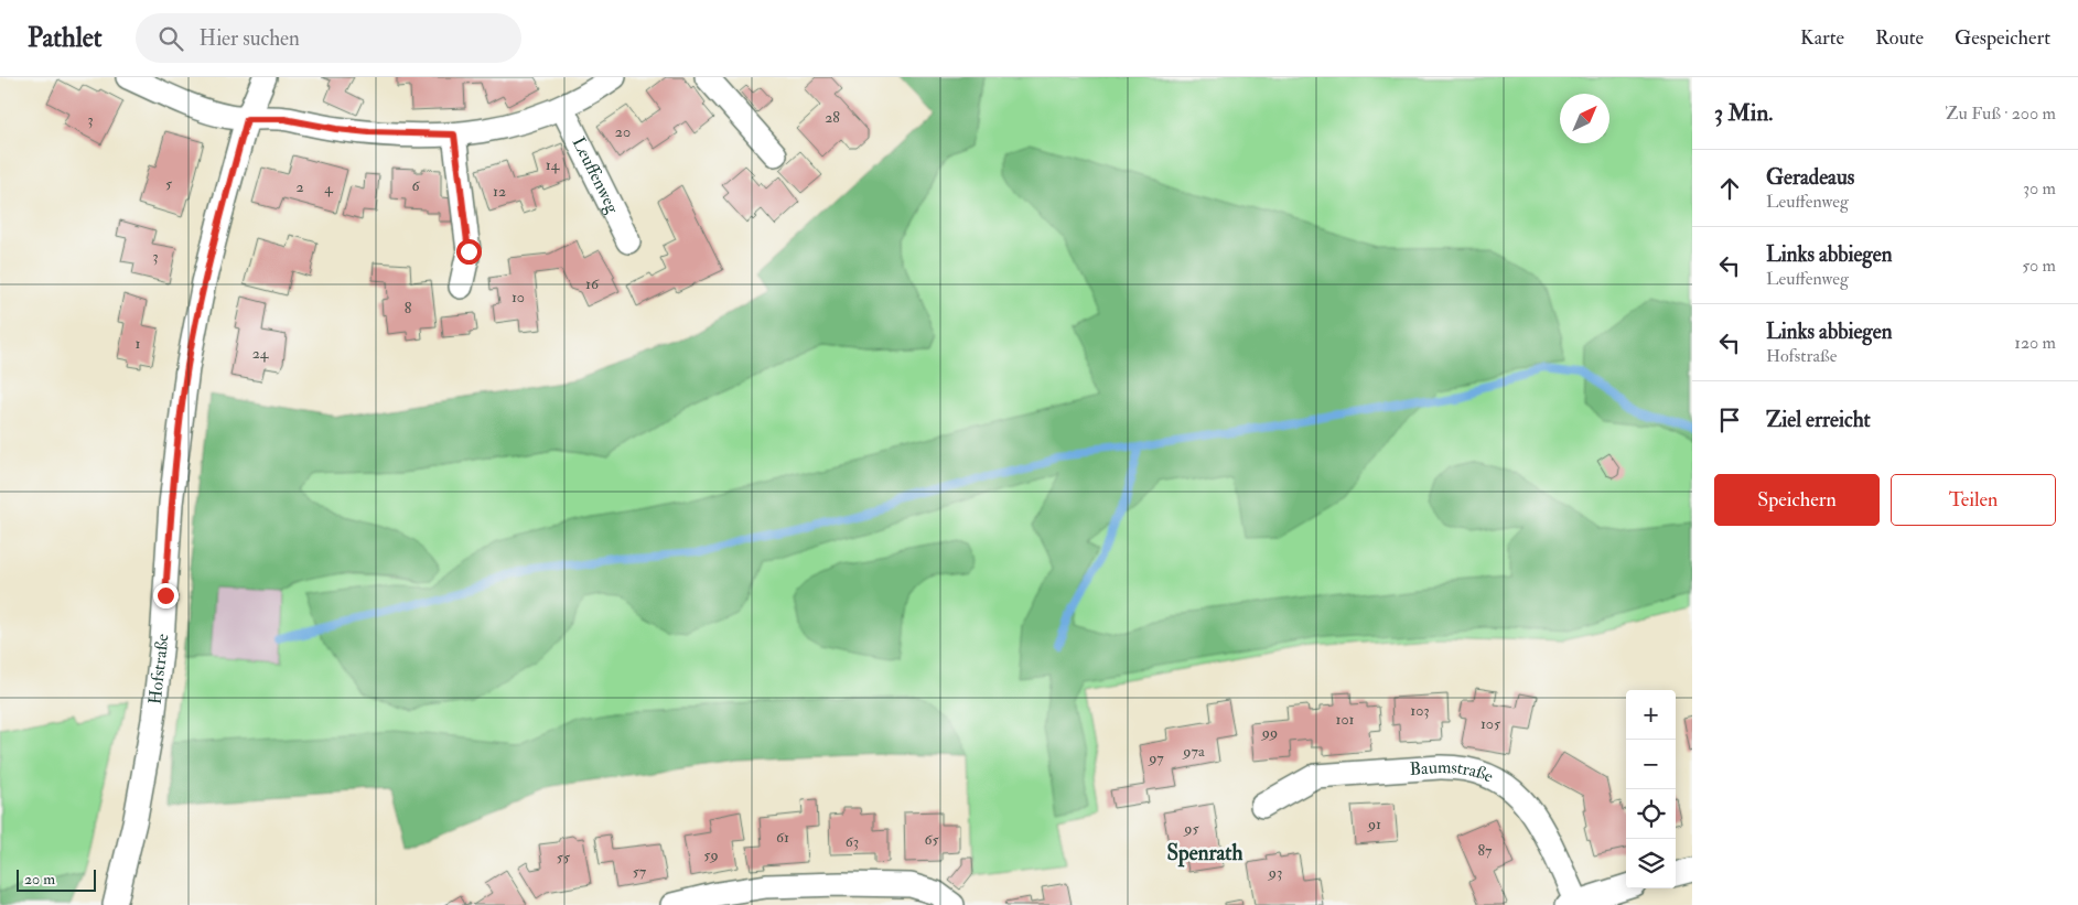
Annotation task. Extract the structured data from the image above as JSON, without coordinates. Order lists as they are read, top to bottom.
{
  "streets": {
    "street": ["Leuffenweg", "Hofstraße", "Baumstraße"]
  },
  "districts": ["Spenrath"],
  "house_numbers": [
    "28",
    "3",
    "20",
    "14",
    "5",
    "6",
    "2",
    "4",
    "12",
    "3",
    "16",
    "10",
    "8",
    "1",
    "24",
    "103",
    "101",
    "105",
    "99",
    "97a",
    "97",
    "91",
    "95",
    "61",
    "65",
    "63",
    "87",
    "59",
    "55",
    "57",
    "93"
  ],
  "scale_bar": "20 m",
  "north": "top right",
  "page": {
    "header": "Pathlet",
    "search": "Hier suchen",
    "nav": ["Karte", "Route", "Gespeichert"],
    "heading": ["3 Min.", "Zu Fuß · 200 m"],
    "list": [
      ["Geradeaus", "Leuffenweg", "30 m"],
      ["Links abbiegen", "Leuffenweg", "50 m"],
      ["Links abbiegen", "Hofstraße", "120 m"],
      "Ziel erreicht"
    ],
    "buttons": ["Speichern", "Teilen"],
    "map_buttons": ["+", "−"],
    "scale": "20 m"
  }
}
